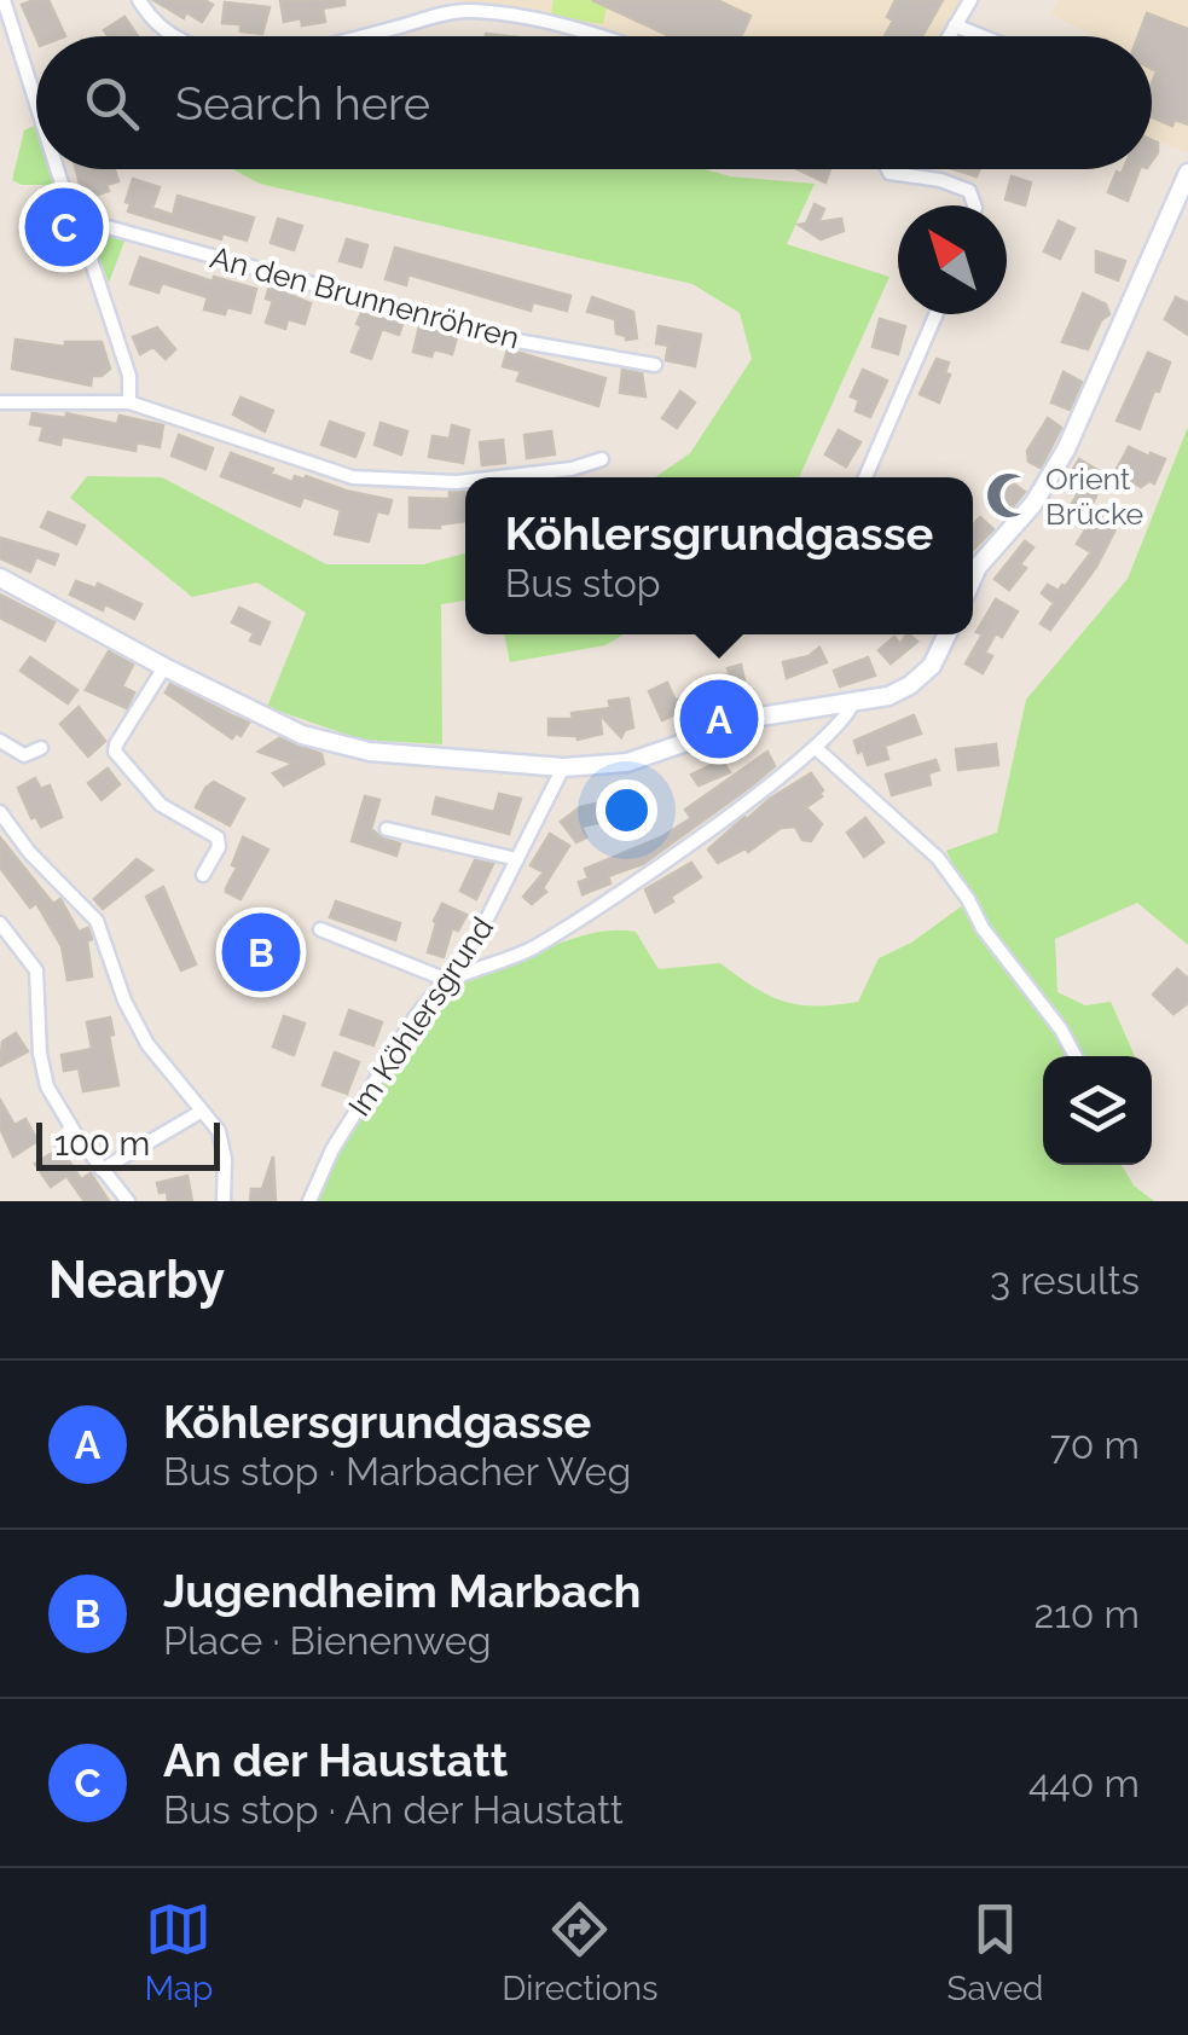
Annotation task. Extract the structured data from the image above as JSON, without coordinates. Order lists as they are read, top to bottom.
{
  "streets": {
    "street": ["An den Brunnenröhren", "Im Köhlersgrund"]
  },
  "places": {
    "mosque": ["Orient Brücke"]
  },
  "scale_bar": "100 m",
  "north": "top left",
  "page": {
    "search": "Search here",
    "pins": ["C", "A", "B"],
    "popup": ["Köhlersgrundgasse", "Bus stop"],
    "scale": "100 m",
    "heading": ["Nearby", "3 results"],
    "list": [
      {
        "mark": "A",
        "name": "Köhlersgrundgasse",
        "note": "Bus stop · Marbacher Weg",
        "value": "70 m"
      },
      {
        "mark": "B",
        "name": "Jugendheim Marbach",
        "note": "Place · Bienenweg",
        "value": "210 m"
      },
      {
        "mark": "C",
        "name": "An der Haustatt",
        "note": "Bus stop · An der Haustatt",
        "value": "440 m"
      }
    ],
    "nav": ["Map", "Directions", "Saved"]
  }
}
